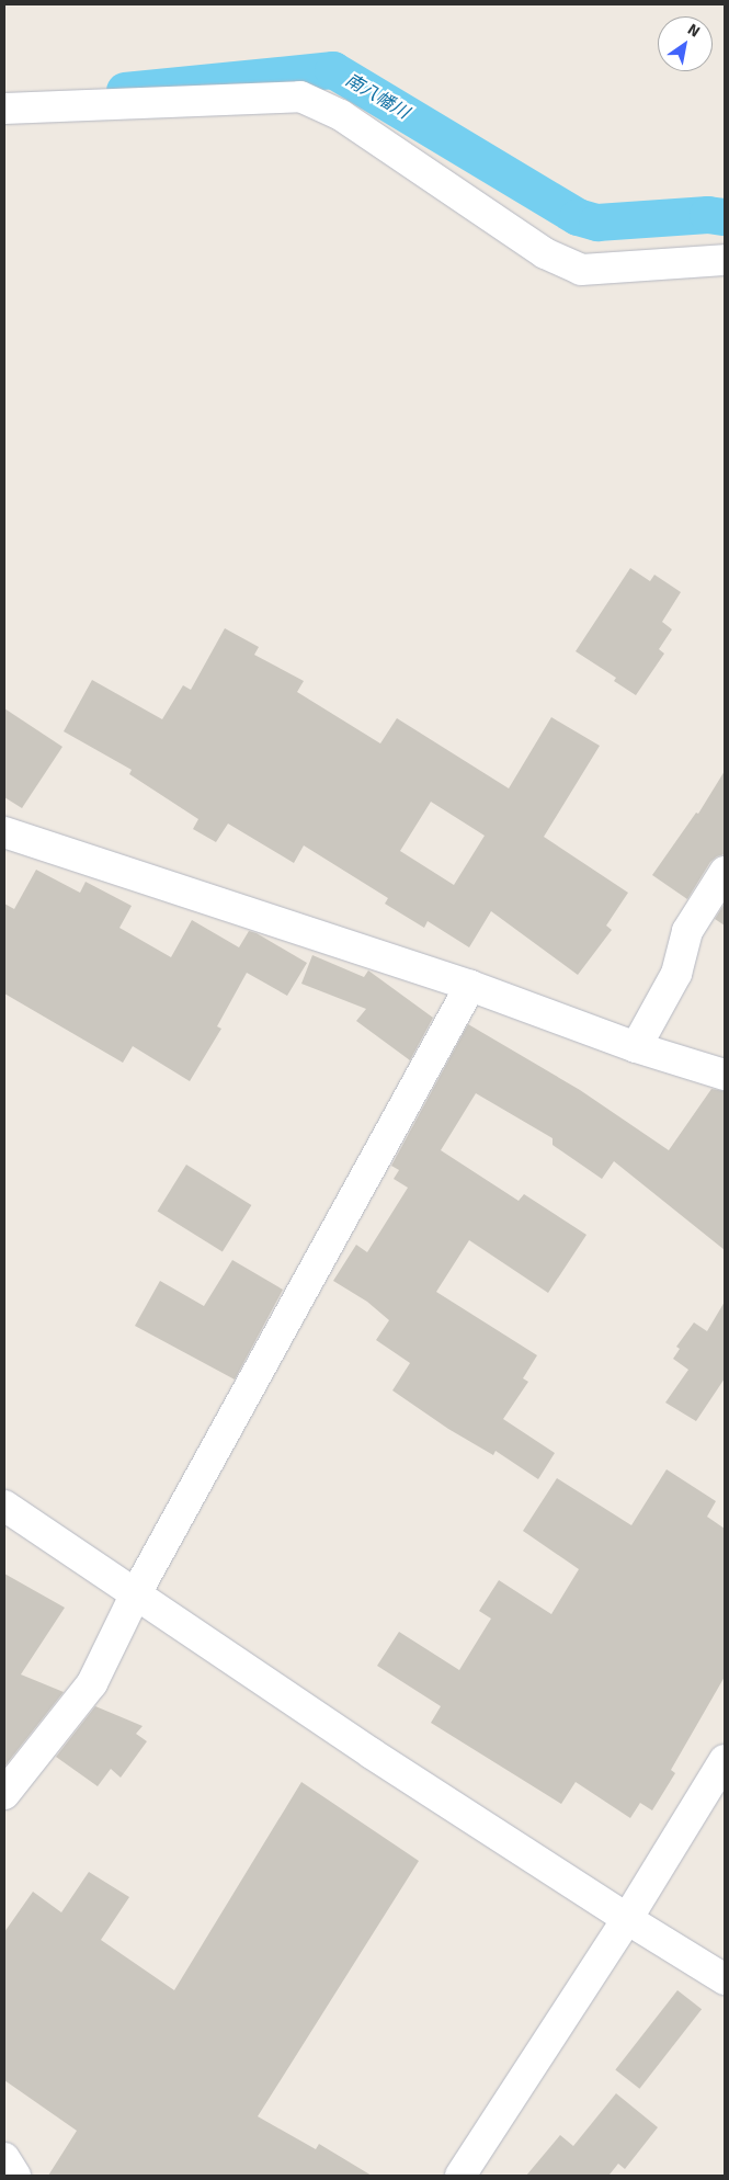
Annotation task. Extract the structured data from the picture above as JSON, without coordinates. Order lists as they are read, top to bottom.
{
  "water": ["南八幡川"],
  "north": "top right"
}
